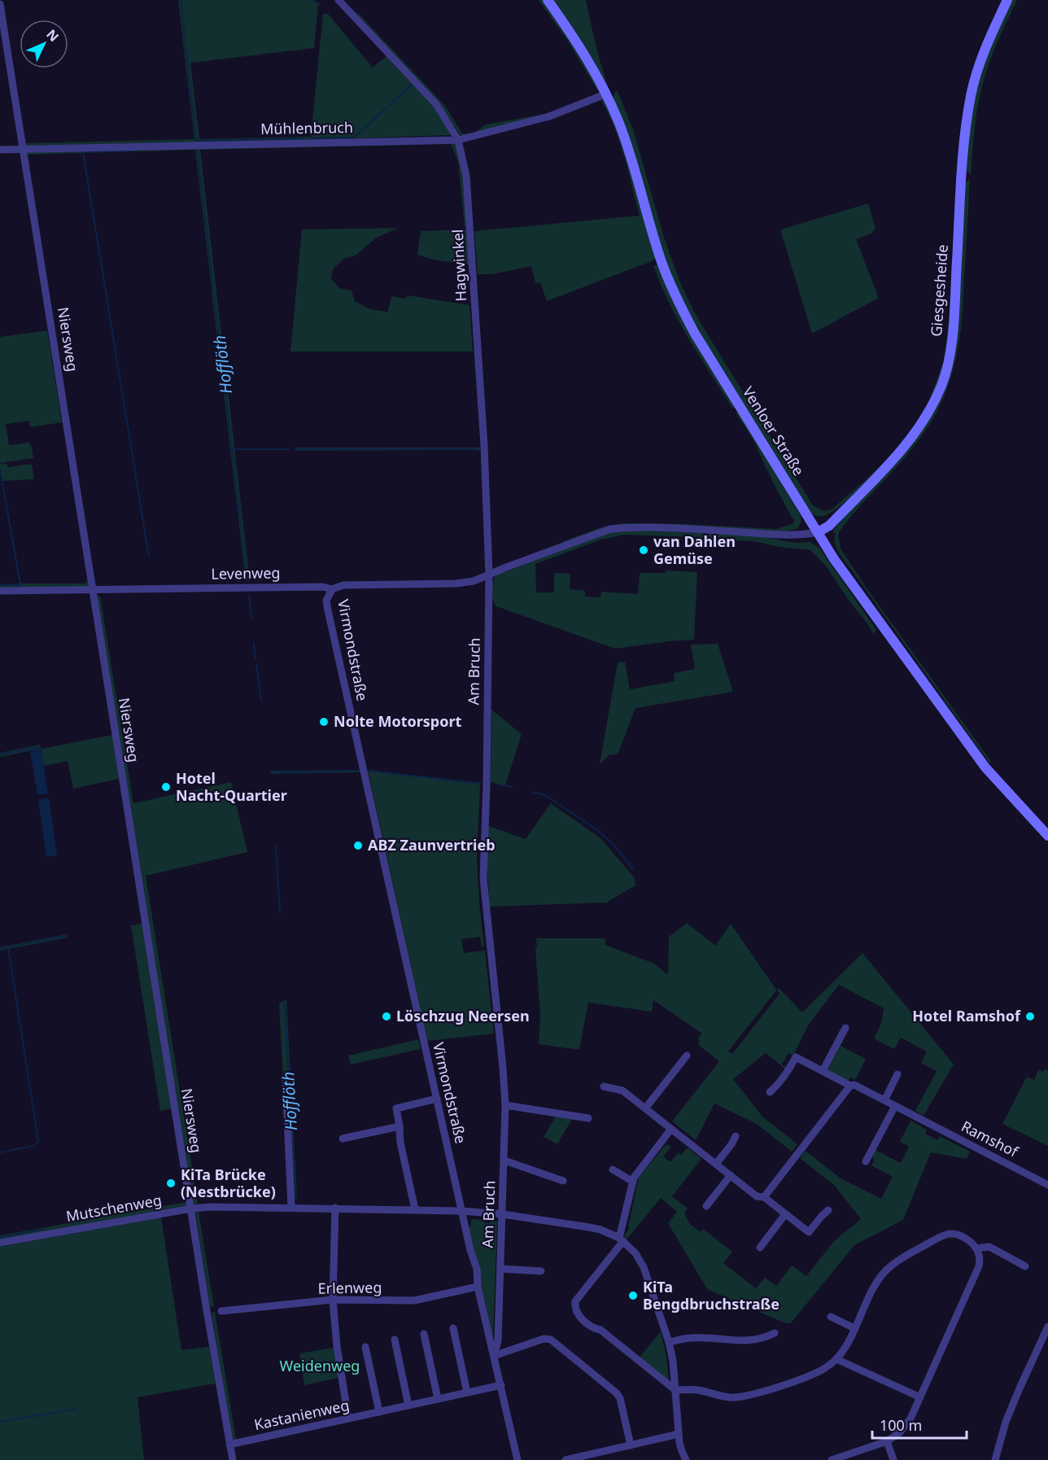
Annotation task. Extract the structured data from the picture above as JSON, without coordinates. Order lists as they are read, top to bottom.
{
  "streets": {
    "main road": ["Giesgesheide", "Venloer Straße"],
    "street": [
      "Mühlenbruch",
      "Hagwinkel",
      "Niersweg",
      "Levenweg",
      "Virmondstraße",
      "Am Bruch",
      "Ramshof",
      "Mutschenweg",
      "Erlenweg",
      "Kastanienweg"
    ]
  },
  "crossings": [
    ["Mühlenbruch", "Hagwinkel"],
    ["Mühlenbruch", "Niersweg"],
    ["Mühlenbruch", "Venloer Straße"],
    ["Hagwinkel", "Levenweg"],
    ["Hagwinkel", "Am Bruch"],
    ["Giesgesheide", "Venloer Straße"],
    ["Niersweg", "Levenweg"],
    ["Niersweg", "Mutschenweg"],
    ["Niersweg", "Kastanienweg"],
    ["Levenweg", "Virmondstraße"],
    ["Levenweg", "Am Bruch"],
    ["Virmondstraße", "Am Bruch"],
    ["Virmondstraße", "Mutschenweg"],
    ["Virmondstraße", "Erlenweg"],
    ["Virmondstraße", "Kastanienweg"],
    ["Am Bruch", "Mutschenweg"]
  ],
  "water": ["Hofflöth"],
  "parks": ["Weidenweg"],
  "places": [
    "van Dahlen Gemüse",
    "Nolte Motorsport",
    "Hotel Nacht-Quartier",
    "ABZ Zaunvertrieb",
    "Löschzug Neersen",
    "Hotel Ramshof",
    "KiTa Brücke (Nestbrücke)",
    "KiTa Bengdbruchstraße"
  ],
  "scale_bar": "100 m",
  "north": "top right"
}
